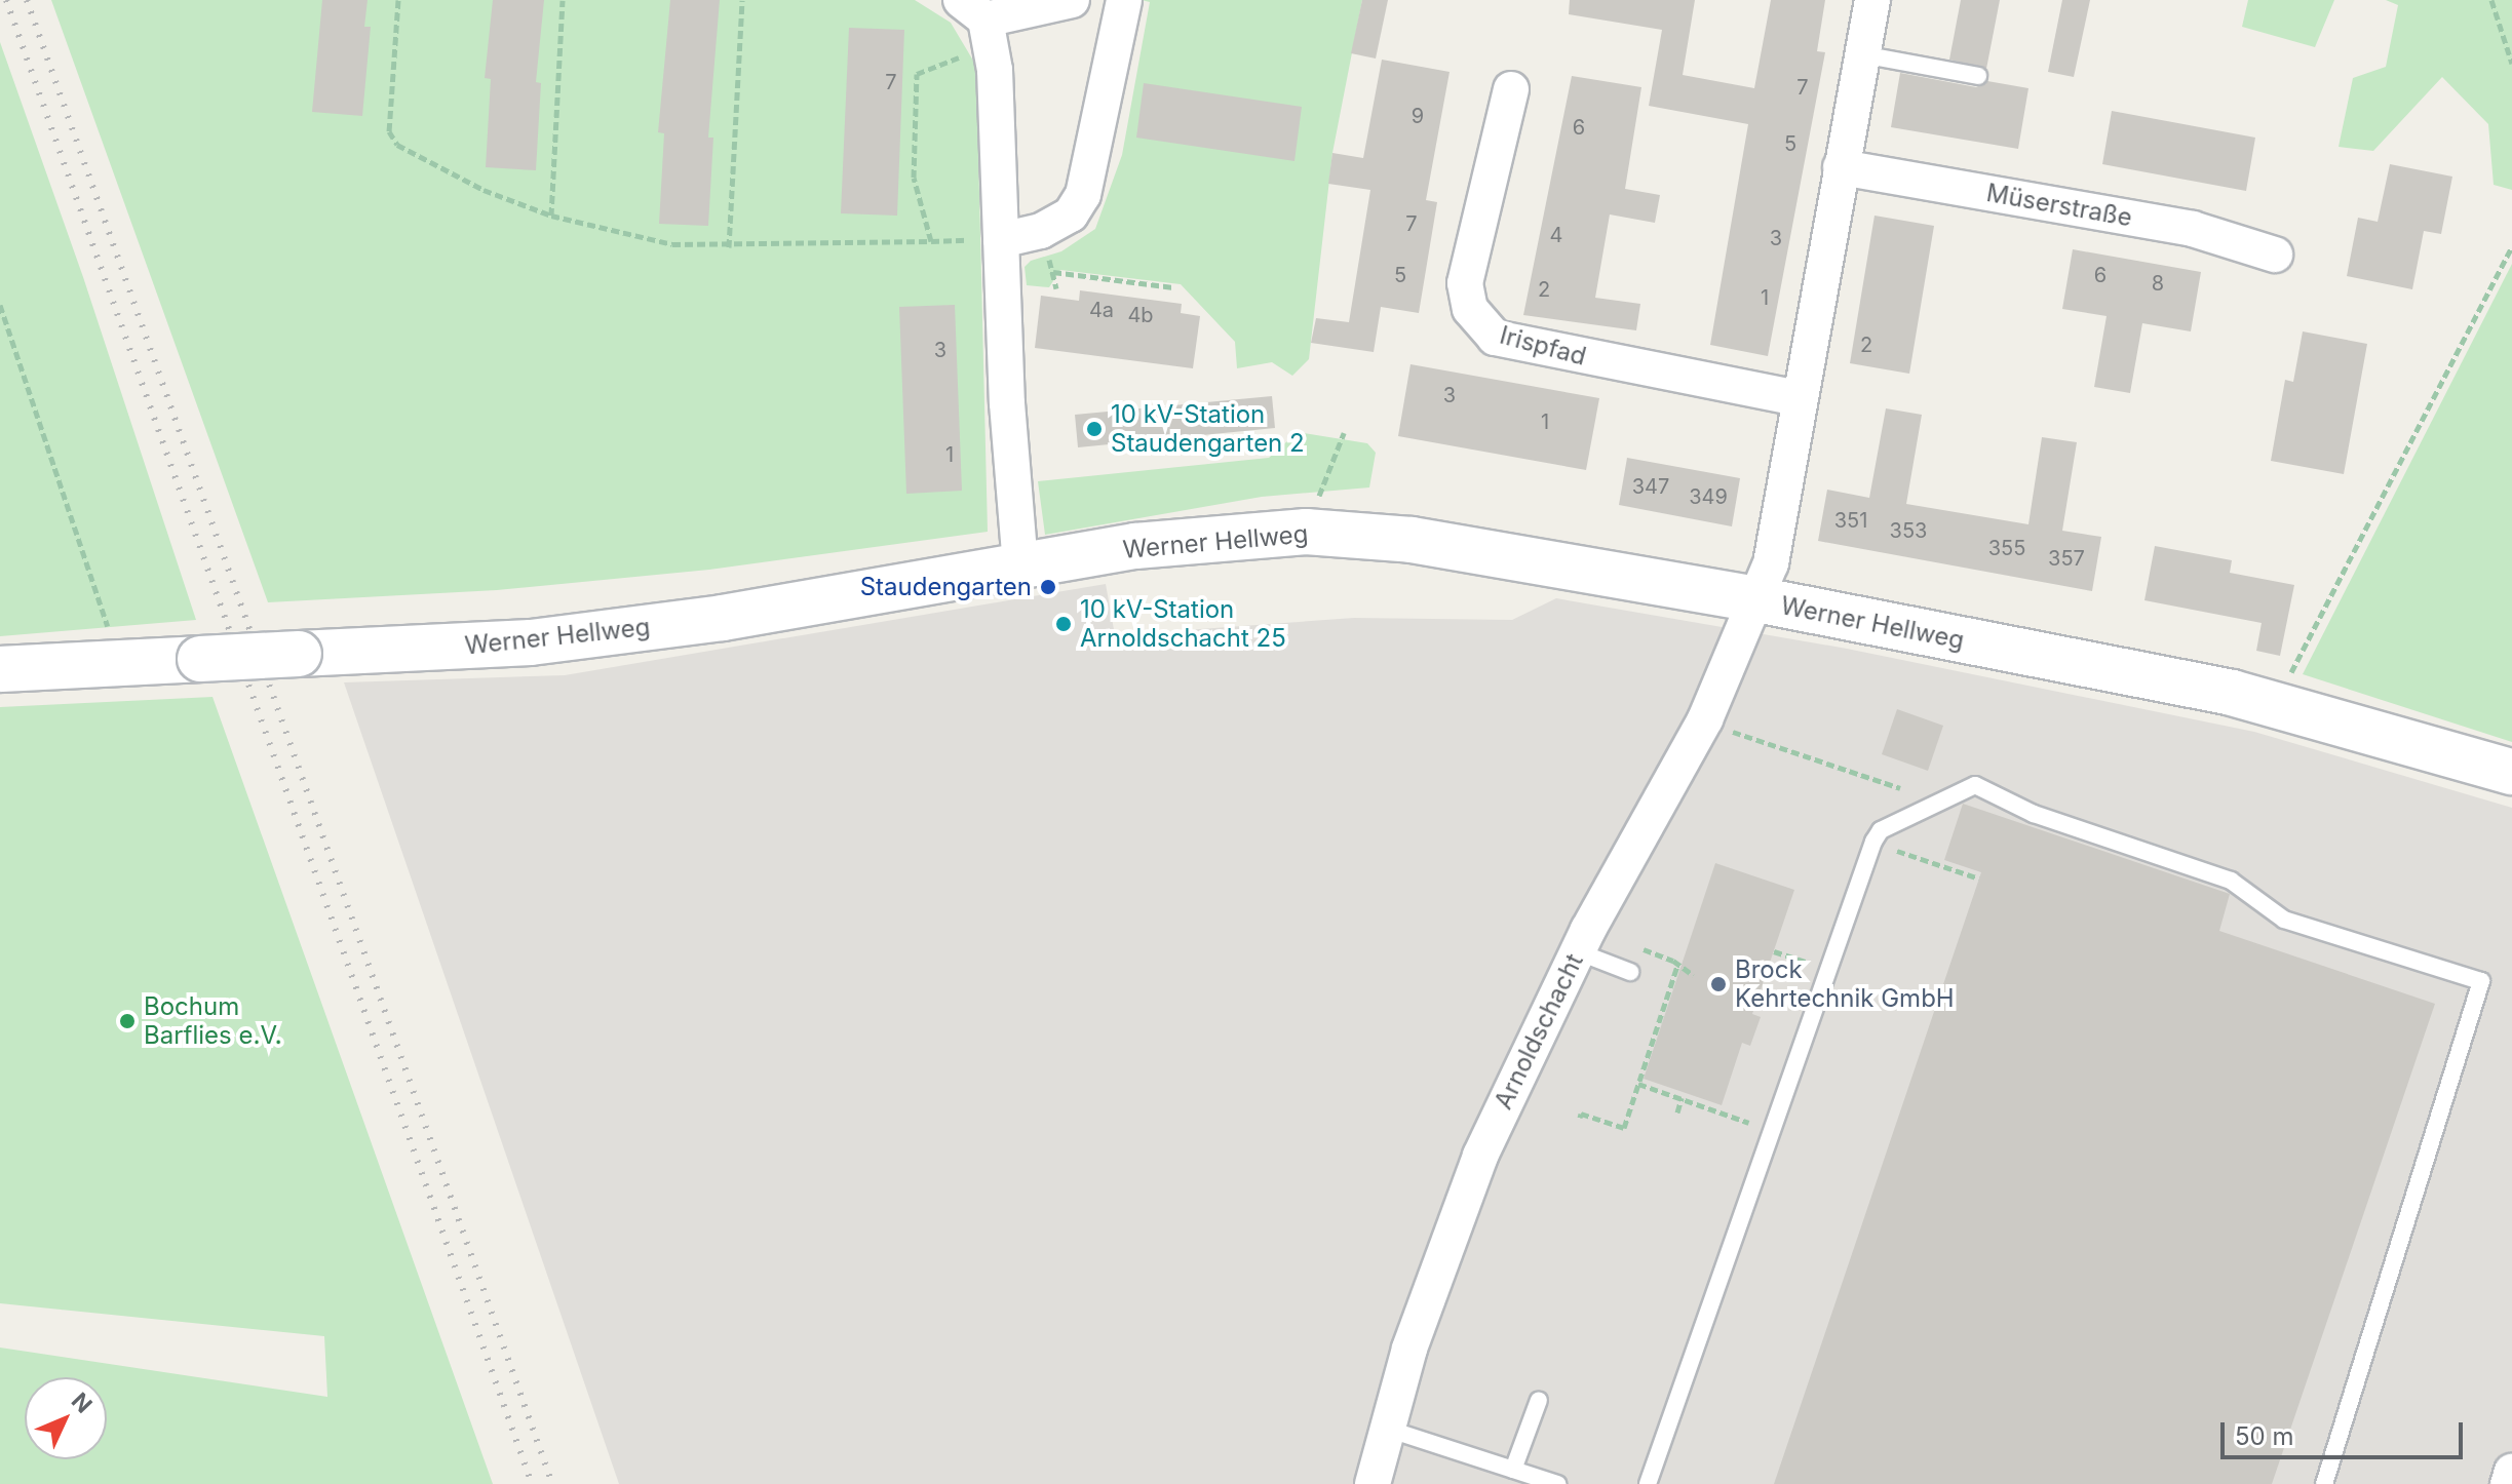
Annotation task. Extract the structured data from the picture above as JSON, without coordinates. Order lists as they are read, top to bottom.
{
  "streets": {
    "main road": ["Werner Hellweg"],
    "street": ["Müserstraße", "Irispfad", "Arnoldschacht"]
  },
  "crossings": [
    ["Werner Hellweg", "Arnoldschacht"]
  ],
  "places": [
    "10 kV-Station Staudengarten 2",
    "Staudengarten",
    "10 kV-Station Arnoldschacht 25",
    "Brock Kehrtechnik GmbH",
    "Bochum Barflies e.V."
  ],
  "house_numbers": [
    "7",
    "7",
    "9",
    "6",
    "5",
    "7",
    "4",
    "3",
    "5",
    "6",
    "8",
    "2",
    "1",
    "4a",
    "4b",
    "2",
    "3",
    "3",
    "1",
    "1",
    "347",
    "349",
    "351",
    "353",
    "355",
    "357"
  ],
  "scale_bar": "50 m",
  "north": "top right"
}
